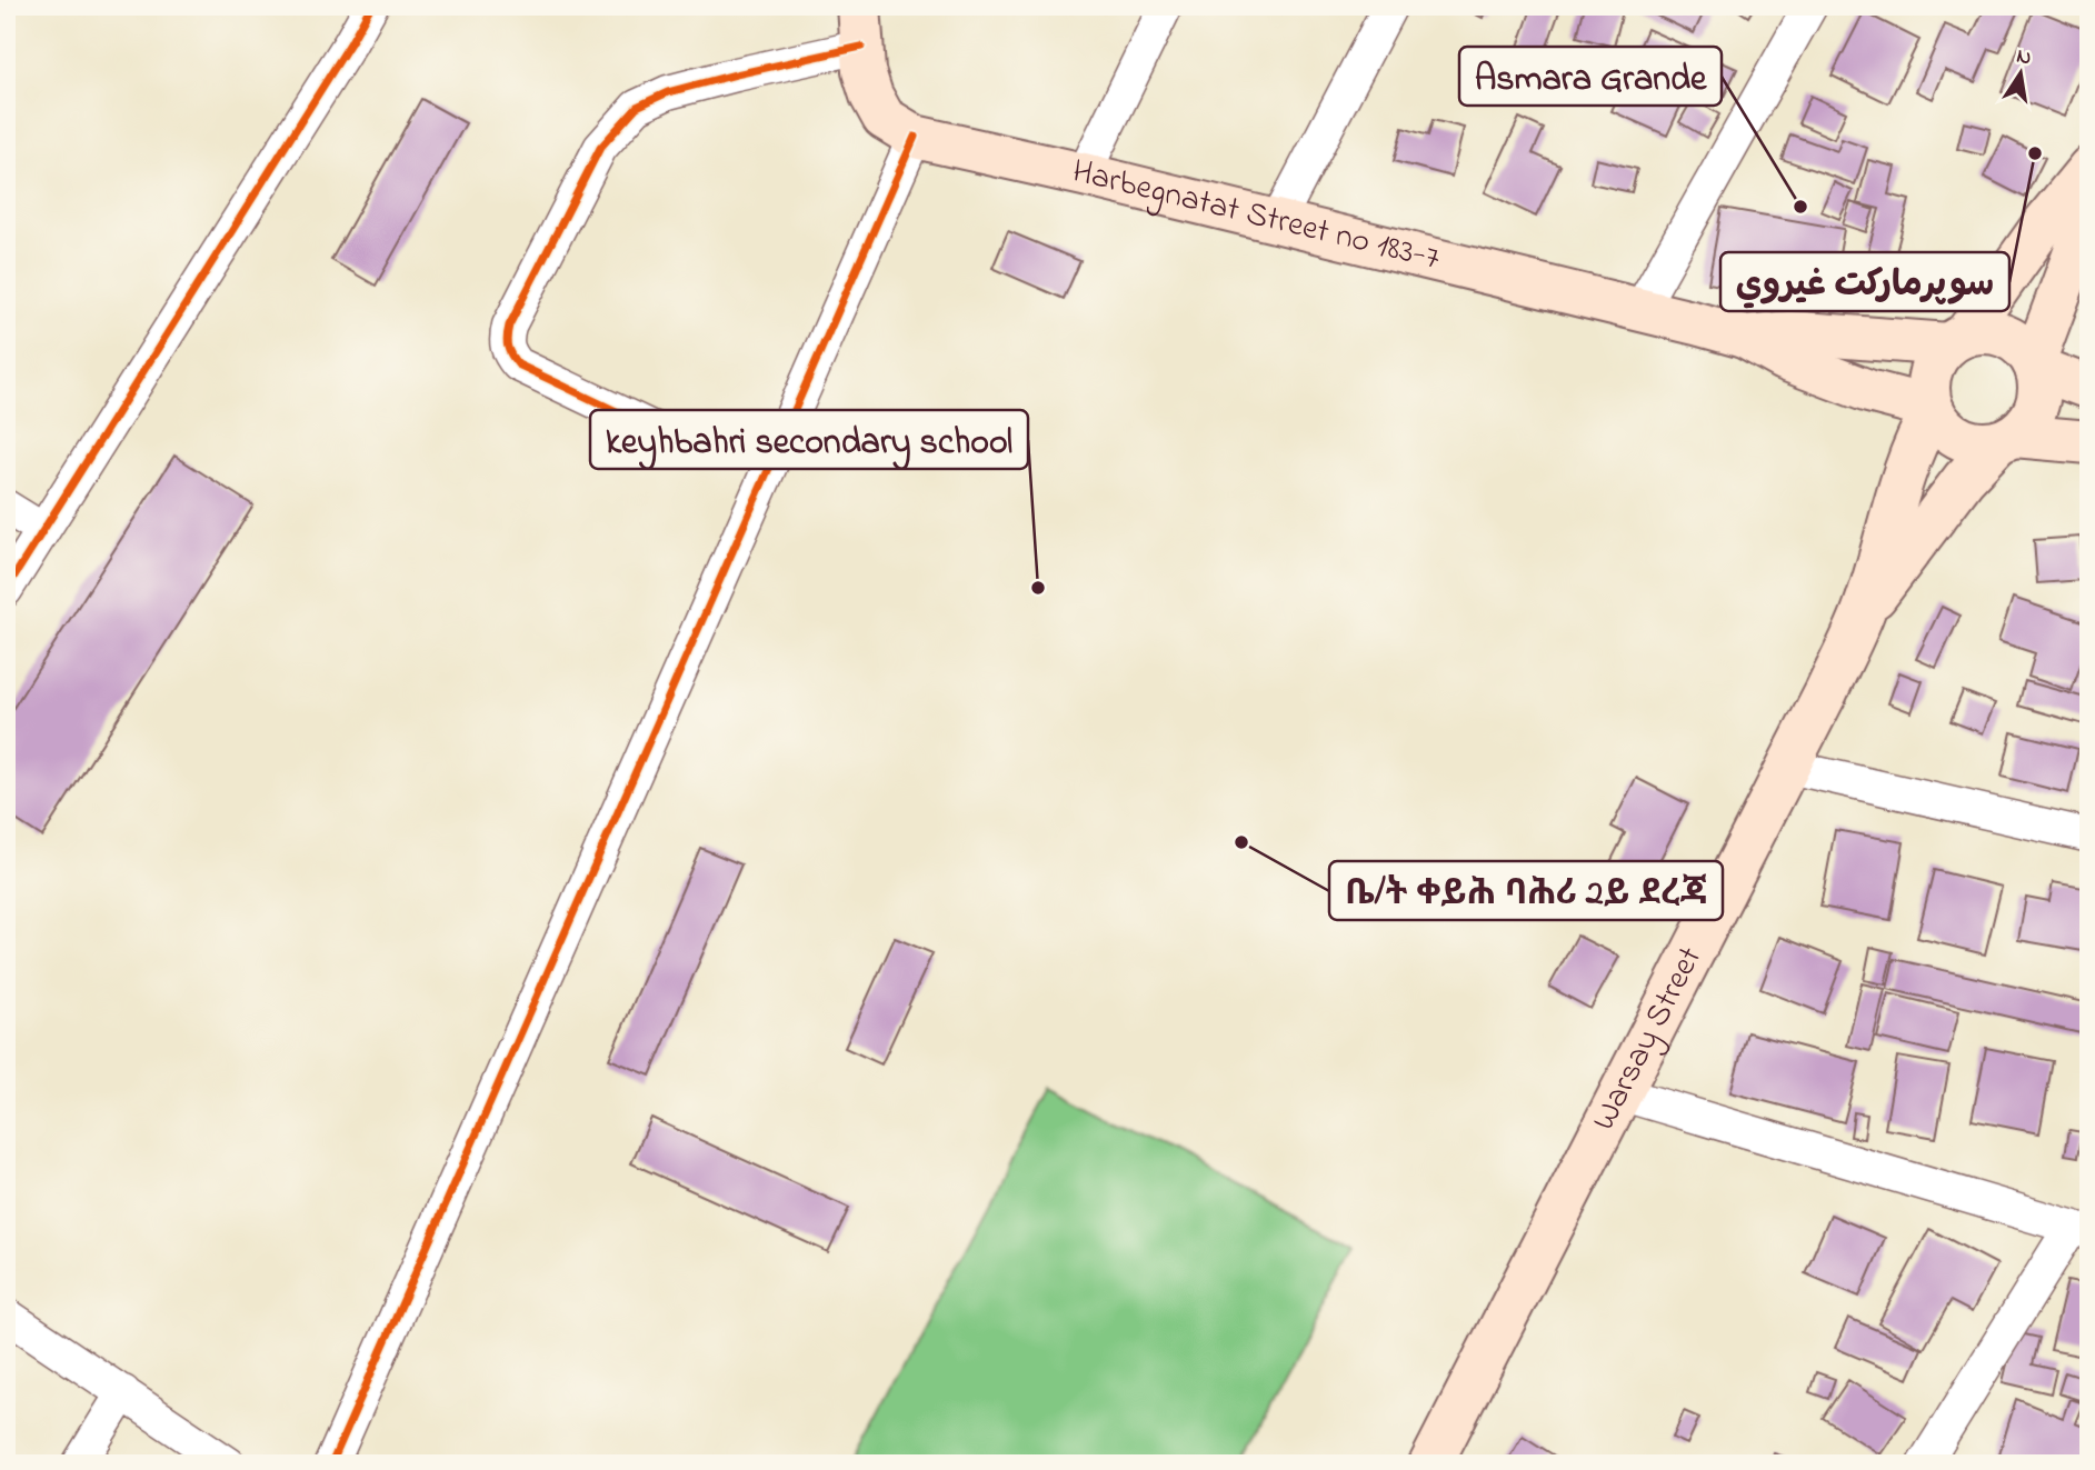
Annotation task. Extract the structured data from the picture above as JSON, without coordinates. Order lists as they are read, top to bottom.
{
  "streets": {
    "main road": ["Harbegnatat Street no 183-7", "Warsay Street"]
  },
  "places": [
    "سوپرمارکت غيروي",
    "Asmara Grande",
    "keyhbahri secondary school",
    "ቤ/ት ቀይሕ ባሕሪ 2ይ ደረጃ"
  ],
  "north": "top"
}
